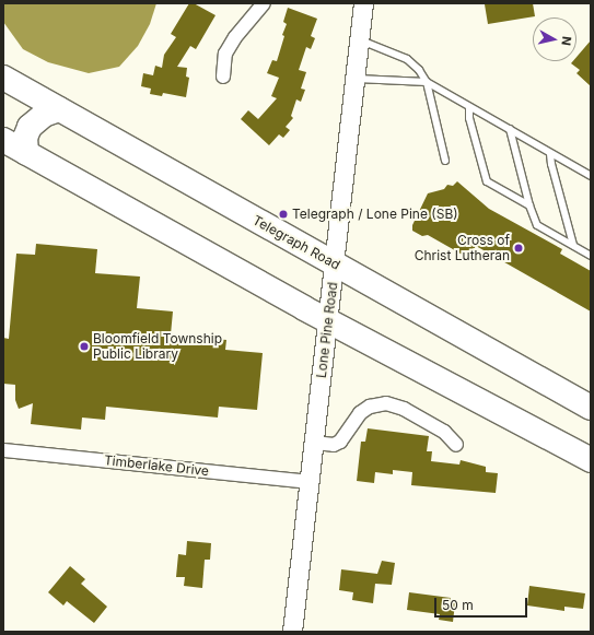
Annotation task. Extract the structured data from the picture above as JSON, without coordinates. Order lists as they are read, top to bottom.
{
  "streets": {
    "highway": ["Telegraph Road"],
    "street": ["Lone Pine Road", "Timberlake Drive"]
  },
  "crossings": [
    ["Telegraph Road", "Lone Pine Road"],
    ["Lone Pine Road", "Timberlake Drive"]
  ],
  "places": ["Telegraph / Lone Pine (SB)", "Cross of Christ Lutheran", "Bloomfield Township Public Library"],
  "scale_bar": "50 m",
  "north": "right"
}
